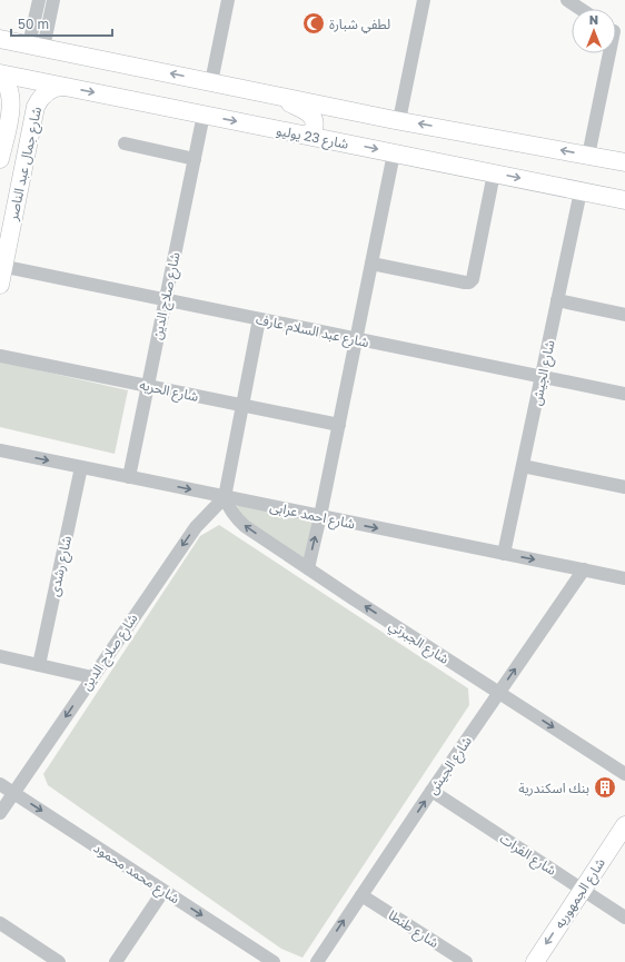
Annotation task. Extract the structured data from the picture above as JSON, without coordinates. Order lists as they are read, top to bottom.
{
  "streets": {
    "main road": ["شارع 23 يوليو", "شارع جمال عبد الناصر", "شارع الجمهوريه"],
    "street": [
      "شارع صلاح الدين",
      "شارع عبد السلام عارف",
      "شارع الجيش",
      "شارع الحريه",
      "شارع احمد عرابى",
      "شارع رشدى",
      "شارع الجبرتي",
      "شارع الفرات",
      "شارع محمد محمود",
      "شارع طنطا"
    ]
  },
  "crossings": [
    ["شارع 23 يوليو", "شارع جمال عبد الناصر"],
    ["شارع 23 يوليو", "شارع صلاح الدين"],
    ["شارع 23 يوليو", "شارع الجيش"],
    ["شارع جمال عبد الناصر", "شارع عبد السلام عارف"],
    ["شارع صلاح الدين", "شارع عبد السلام عارف"],
    ["شارع صلاح الدين", "شارع الحريه"],
    ["شارع صلاح الدين", "شارع احمد عرابى"],
    ["شارع صلاح الدين", "شارع الجبرتي"],
    ["شارع صلاح الدين", "شارع محمد محمود"],
    ["شارع عبد السلام عارف", "شارع الجيش"],
    ["شارع الجيش", "شارع احمد عرابى"],
    ["شارع الجيش", "شارع الجبرتي"],
    ["شارع الجيش", "شارع الفرات"],
    ["شارع الجيش", "شارع طنطا"],
    ["شارع احمد عرابى", "شارع رشدى"],
    ["شارع احمد عرابى", "شارع الجبرتي"],
    ["شارع الفرات", "شارع الجمهوريه"]
  ],
  "one_way": [
    "شارع صلاح الدين",
    "شارع الجيش",
    "شارع احمد عرابى",
    "شارع محمد محمود",
    "شارع الجمهوريه"
  ],
  "places": {
    "mosque": ["لطفي شبارة"],
    "building": ["بنك اسكندرية"]
  },
  "scale_bar": "50 m",
  "north": "top"
}
